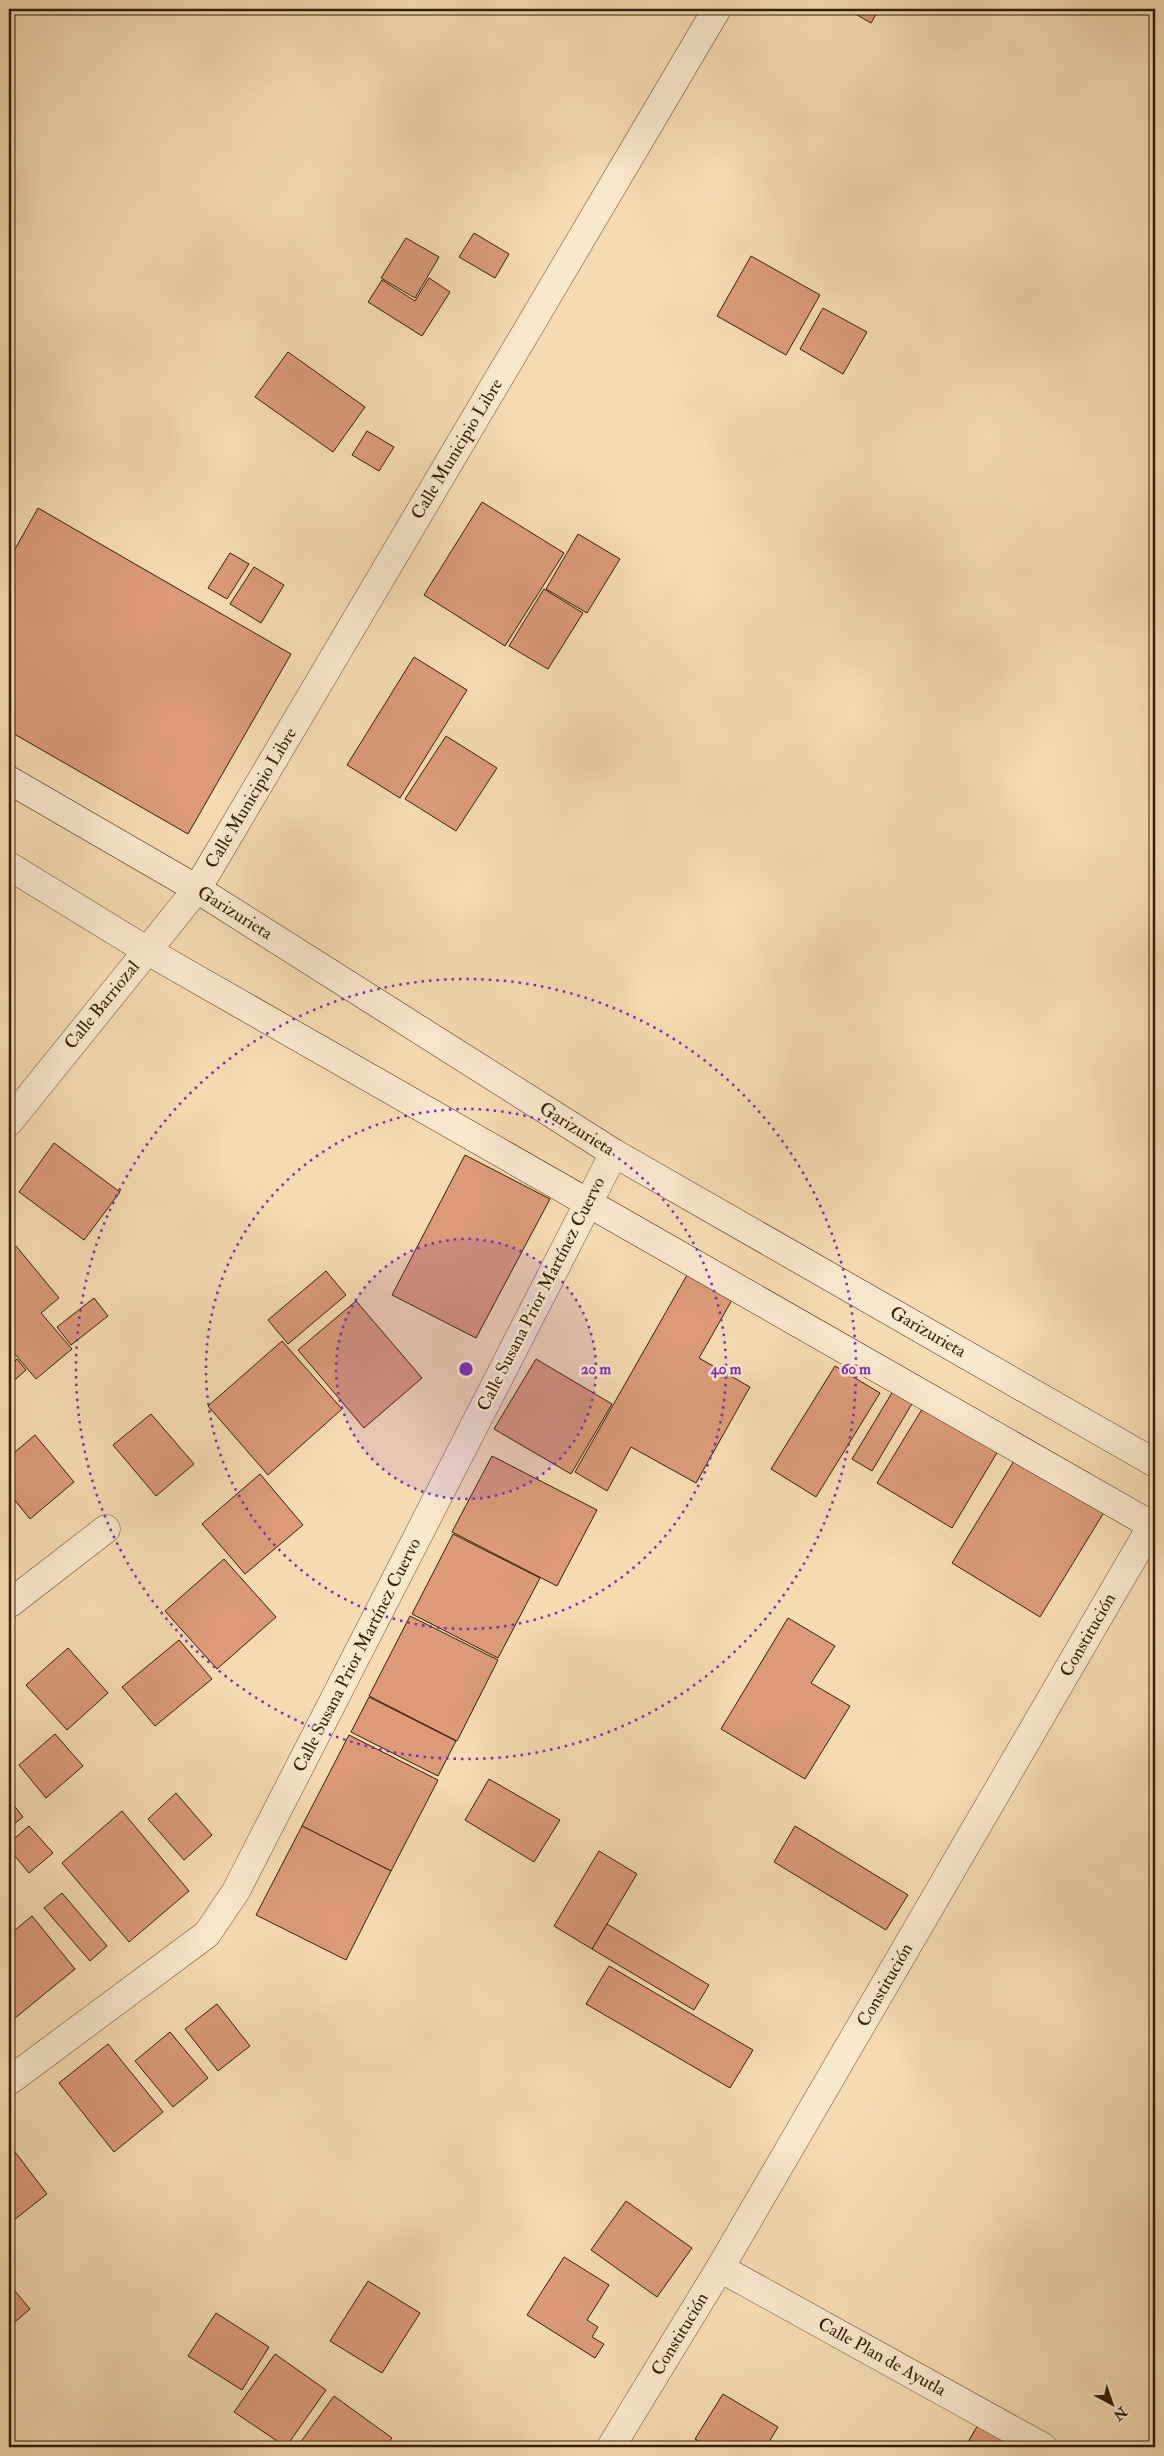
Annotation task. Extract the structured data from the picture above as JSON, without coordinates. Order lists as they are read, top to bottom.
{
  "streets": {
    "street": [
      "Calle Municipio Libre",
      "Garizurieta",
      "Calle Barriozal",
      "Calle Susana Prior Martínez Cuervo",
      "Constitución",
      "Calle Plan de Ayutla"
    ]
  },
  "crossings": [
    ["Calle Municipio Libre", "Garizurieta"],
    ["Calle Municipio Libre", "Calle Barriozal"],
    ["Garizurieta", "Calle Barriozal"],
    ["Garizurieta", "Calle Susana Prior Martínez Cuervo"],
    ["Constitución", "Calle Plan de Ayutla"]
  ],
  "north": "bottom right",
  "rings": ["20 m", "40 m", "60 m"]
}
